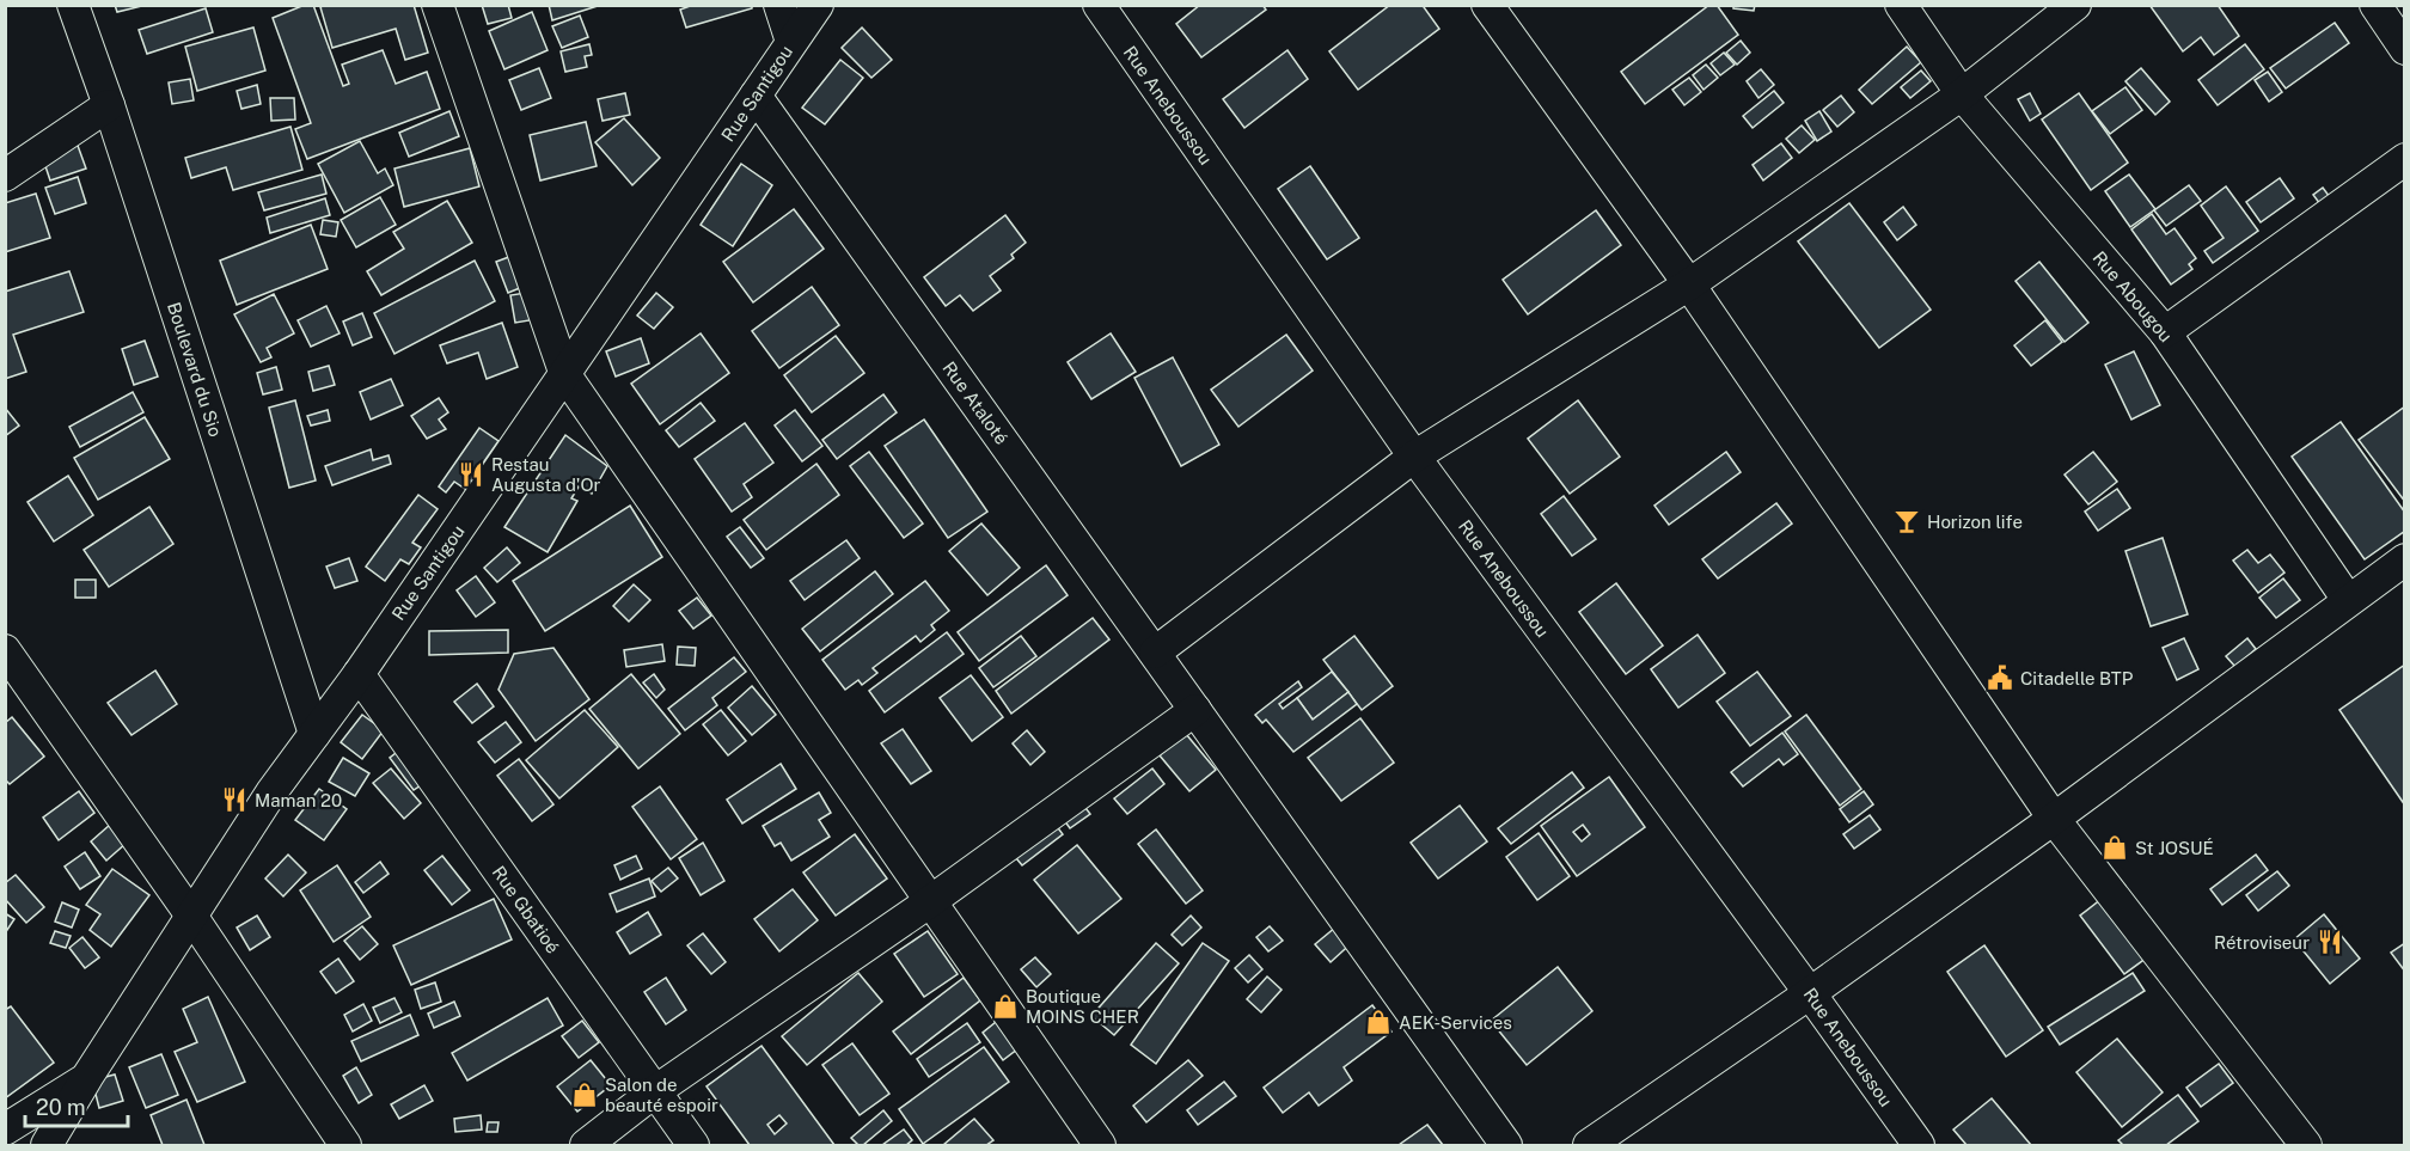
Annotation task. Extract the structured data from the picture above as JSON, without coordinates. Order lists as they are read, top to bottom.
{
  "streets": {
    "street": [
      "Rue Santigou",
      "Rue Aneboussou",
      "Rue Abougou",
      "Boulevard du Sio",
      "Rue Ataloté",
      "Rue Gbatioé"
    ]
  },
  "crossings": [
    ["Rue Santigou", "Boulevard du Sio"],
    ["Rue Santigou", "Rue Ataloté"],
    ["Rue Santigou", "Rue Gbatioé"]
  ],
  "places": {
    "restaurant": ["Restau Augusta d'Or", "Maman 20", "Rétroviseur"],
    "bar": ["Horizon life"],
    "public building": ["Citadelle BTP"],
    "shop": [
      "St JOSUÉ",
      "Boutique MOINS CHER",
      "AEK-Services",
      "Salon de beauté espoir"
    ]
  },
  "scale_bar": "20 m"
}
